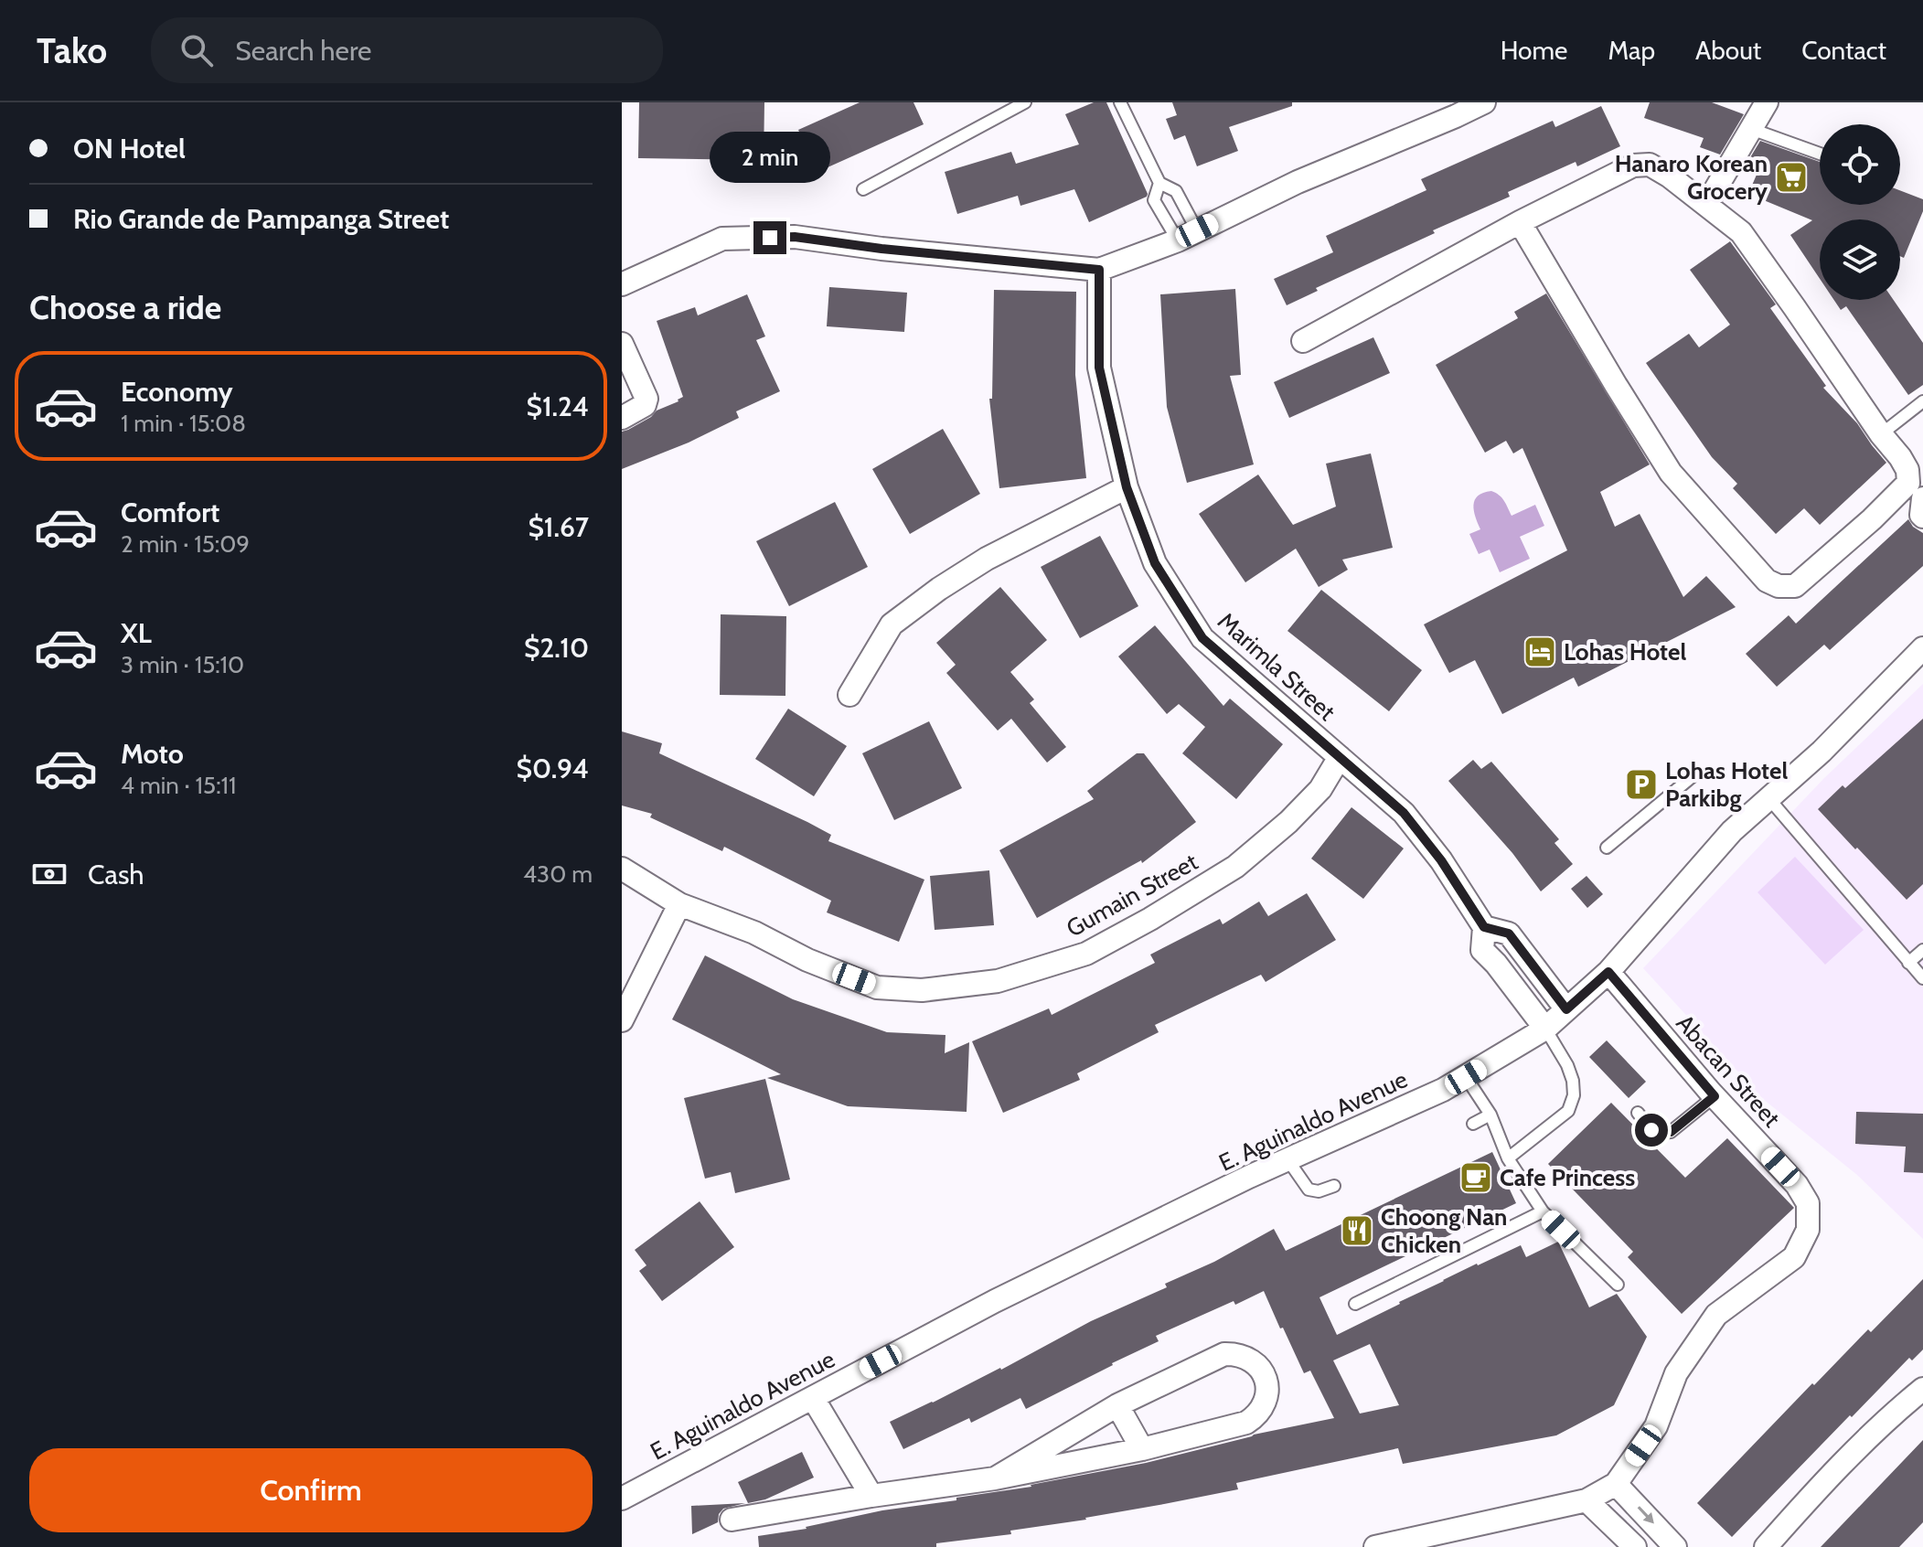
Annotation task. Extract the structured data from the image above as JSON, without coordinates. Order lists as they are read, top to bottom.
{
  "streets": {
    "street": [
      "Marimla Street",
      "Gumain Street",
      "Abacan Street",
      "E. Aguinaldo Avenue"
    ]
  },
  "crossings": [
    ["Marimla Street", "Gumain Street"],
    ["Marimla Street", "E. Aguinaldo Avenue"],
    ["Abacan Street", "E. Aguinaldo Avenue"]
  ],
  "places": {
    "supermarket": ["Hanaro Korean Grocery"],
    "hotel": ["Lohas Hotel"],
    "parking": ["Lohas Hotel Parkibg"],
    "cafe": ["Cafe Princess"],
    "restaurant": ["Choong Nan Chicken"]
  },
  "page": {
    "header": "Tako",
    "search": "Search here",
    "nav": [
      "Home",
      "Map",
      "About",
      "Contact"
    ],
    "banner": ["ON Hotel", "Rio Grande de Pampanga Street"],
    "bubble": "2 min",
    "heading": "Choose a ride",
    "list": [
      {
        "name": "Economy",
        "note": "1 min · 15:08",
        "value": "$1.24"
      },
      {
        "name": "Comfort",
        "note": "2 min · 15:09",
        "value": "$1.67"
      },
      {
        "name": "XL",
        "note": "3 min · 15:10",
        "value": "$2.10"
      },
      {
        "name": "Moto",
        "note": "4 min · 15:11",
        "value": "$0.94"
      }
    ],
    "pay": ["Cash", "430 m"],
    "buttons": "Confirm"
  }
}
